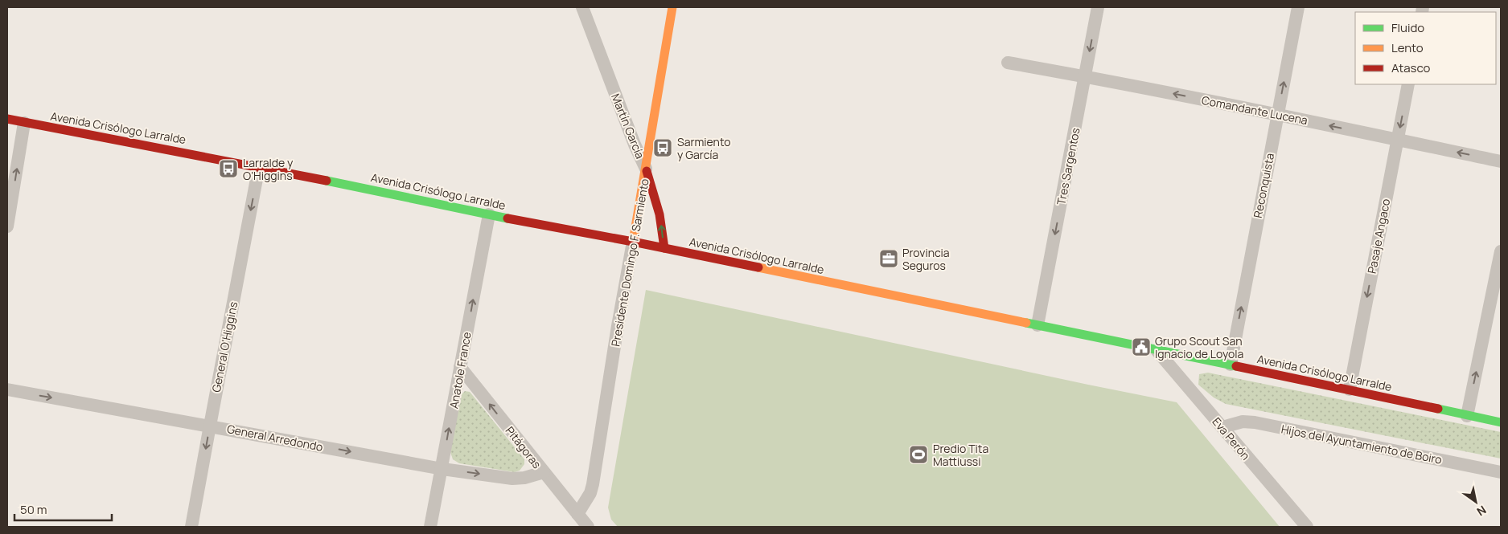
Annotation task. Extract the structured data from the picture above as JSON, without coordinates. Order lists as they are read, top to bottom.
{
  "streets": {
    "main road": ["Martín García", "Avenida Crisólogo Larralde", "Presidente Domingo F. Sarmiento"],
    "street": [
      "Comandante Lucena",
      "Tres Sargentos",
      "Reconquista",
      "Pasaje Angaco",
      "General O'Higgins",
      "Anatole France",
      "General Arredondo",
      "Eva Perón",
      "Hijos del Ayuntamiento de Boiro",
      "Pitágoras"
    ]
  },
  "crossings": [
    ["Comandante Lucena", "Tres Sargentos"],
    ["Comandante Lucena", "Reconquista"],
    ["Comandante Lucena", "Pasaje Angaco"],
    ["Martín García", "Avenida Crisólogo Larralde"],
    ["Martín García", "Presidente Domingo F. Sarmiento"],
    ["Avenida Crisólogo Larralde", "Tres Sargentos"],
    ["Avenida Crisólogo Larralde", "Reconquista"],
    ["Avenida Crisólogo Larralde", "Pasaje Angaco"],
    ["Avenida Crisólogo Larralde", "Presidente Domingo F. Sarmiento"],
    ["Avenida Crisólogo Larralde", "General O'Higgins"],
    ["Avenida Crisólogo Larralde", "Anatole France"],
    ["Avenida Crisólogo Larralde", "Eva Perón"],
    ["Presidente Domingo F. Sarmiento", "Pitágoras"],
    ["General O'Higgins", "General Arredondo"],
    ["Anatole France", "General Arredondo"],
    ["Anatole France", "Pitágoras"],
    ["General Arredondo", "Pitágoras"],
    ["Eva Perón", "Hijos del Ayuntamiento de Boiro"]
  ],
  "one_way": [
    "Comandante Lucena",
    "Tres Sargentos",
    "Reconquista",
    "Pasaje Angaco",
    "General O'Higgins",
    "Anatole France",
    "General Arredondo",
    "Pitágoras"
  ],
  "places": {
    "bus stop": ["Sarmiento y García", "Larralde y O'Higgins"],
    "office": ["Provincia Seguros"],
    "public building": ["Grupo Scout San Ignacio de Loyola"],
    "sports": ["Predio Tita Mattiussi"]
  },
  "legend": ["Fluido", "Lento", "Atasco"],
  "scale_bar": "50 m",
  "north": "bottom right"
}
